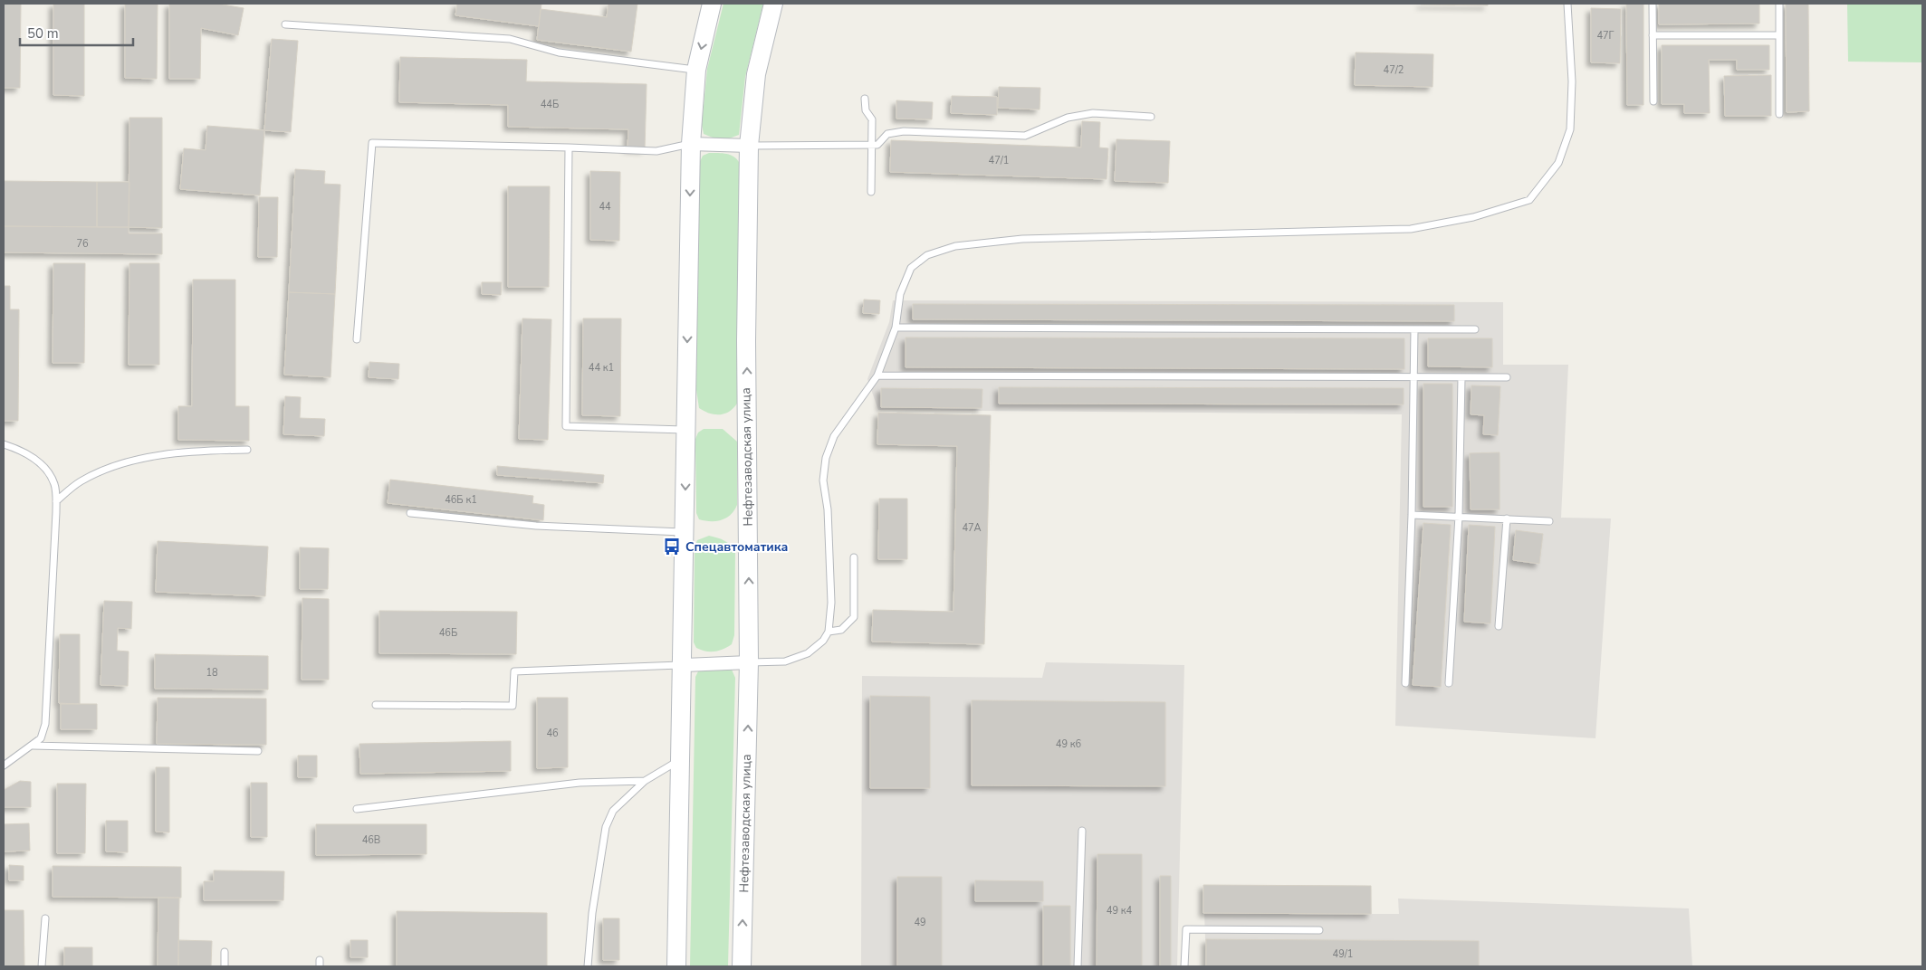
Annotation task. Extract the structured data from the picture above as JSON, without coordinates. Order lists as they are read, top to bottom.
{
  "streets": {
    "main road": ["Нефтезаводская улица"]
  },
  "places": {
    "bus stop": ["Спецавтоматика"]
  },
  "house_numbers": [
    "47Г",
    "47/2",
    "44Б",
    "47/1",
    "44",
    "76",
    "44 к1",
    "46Б к1",
    "47А",
    "46Б",
    "18",
    "46",
    "49 к6",
    "46В",
    "49 к4",
    "49",
    "49/1"
  ],
  "scale_bar": "50 m"
}
